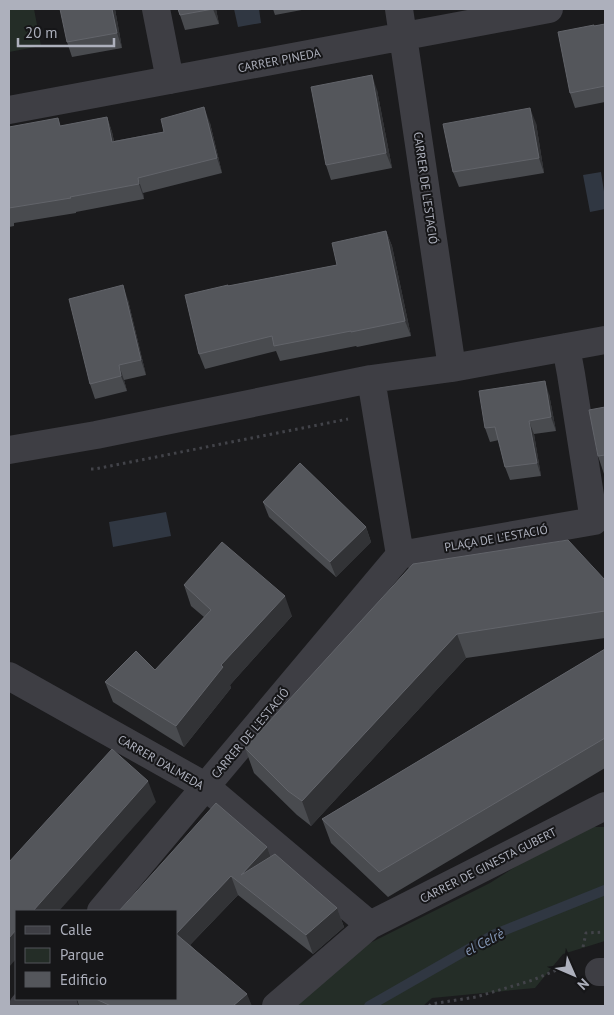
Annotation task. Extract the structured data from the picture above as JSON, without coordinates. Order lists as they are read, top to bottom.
{
  "streets": {
    "street": [
      "CARRER PINEDA",
      "CARRER DE L'ESTACIÓ",
      "PLAÇA DE L'ESTACIÓ",
      "CARRER D'ALMEDA",
      "CARRER DE GINESTA GUBERT"
    ]
  },
  "crossings": [
    ["CARRER PINEDA", "CARRER DE L'ESTACIÓ"],
    ["CARRER DE L'ESTACIÓ", "PLAÇA DE L'ESTACIÓ"],
    ["CARRER DE L'ESTACIÓ", "CARRER D'ALMEDA"],
    ["CARRER D'ALMEDA", "CARRER DE GINESTA GUBERT"]
  ],
  "water": ["el Celrè"],
  "legend": ["Calle", "Parque", "Edificio"],
  "scale_bar": "20 m",
  "north": "bottom right"
}
